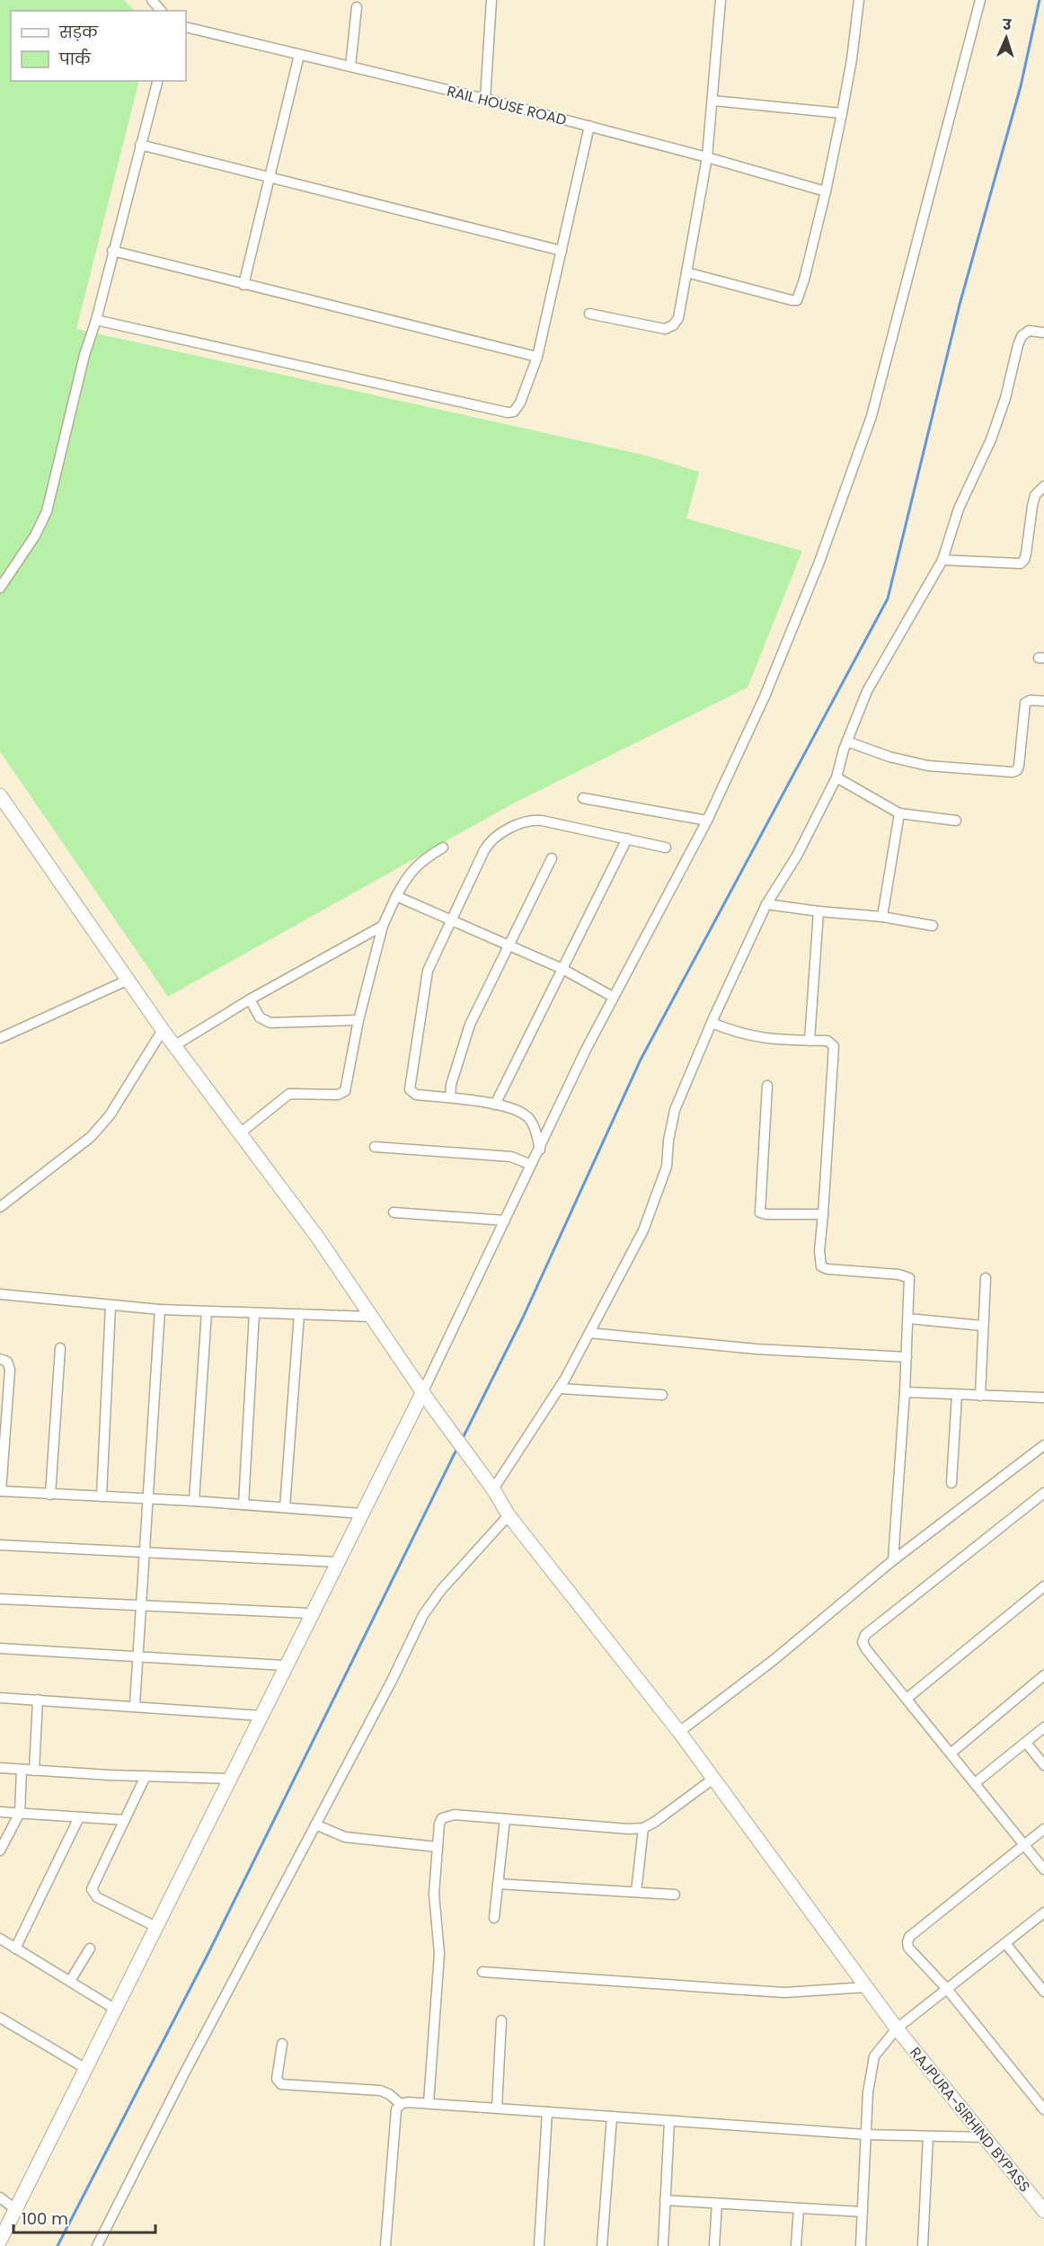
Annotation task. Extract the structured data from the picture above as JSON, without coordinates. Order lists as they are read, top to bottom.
{
  "streets": {
    "main road": ["RAJPURA-SIRHIND BYPASS"],
    "street": ["RAIL HOUSE ROAD"]
  },
  "legend": ["सड़क", "पार्क"],
  "scale_bar": "100 m",
  "north": "top"
}
